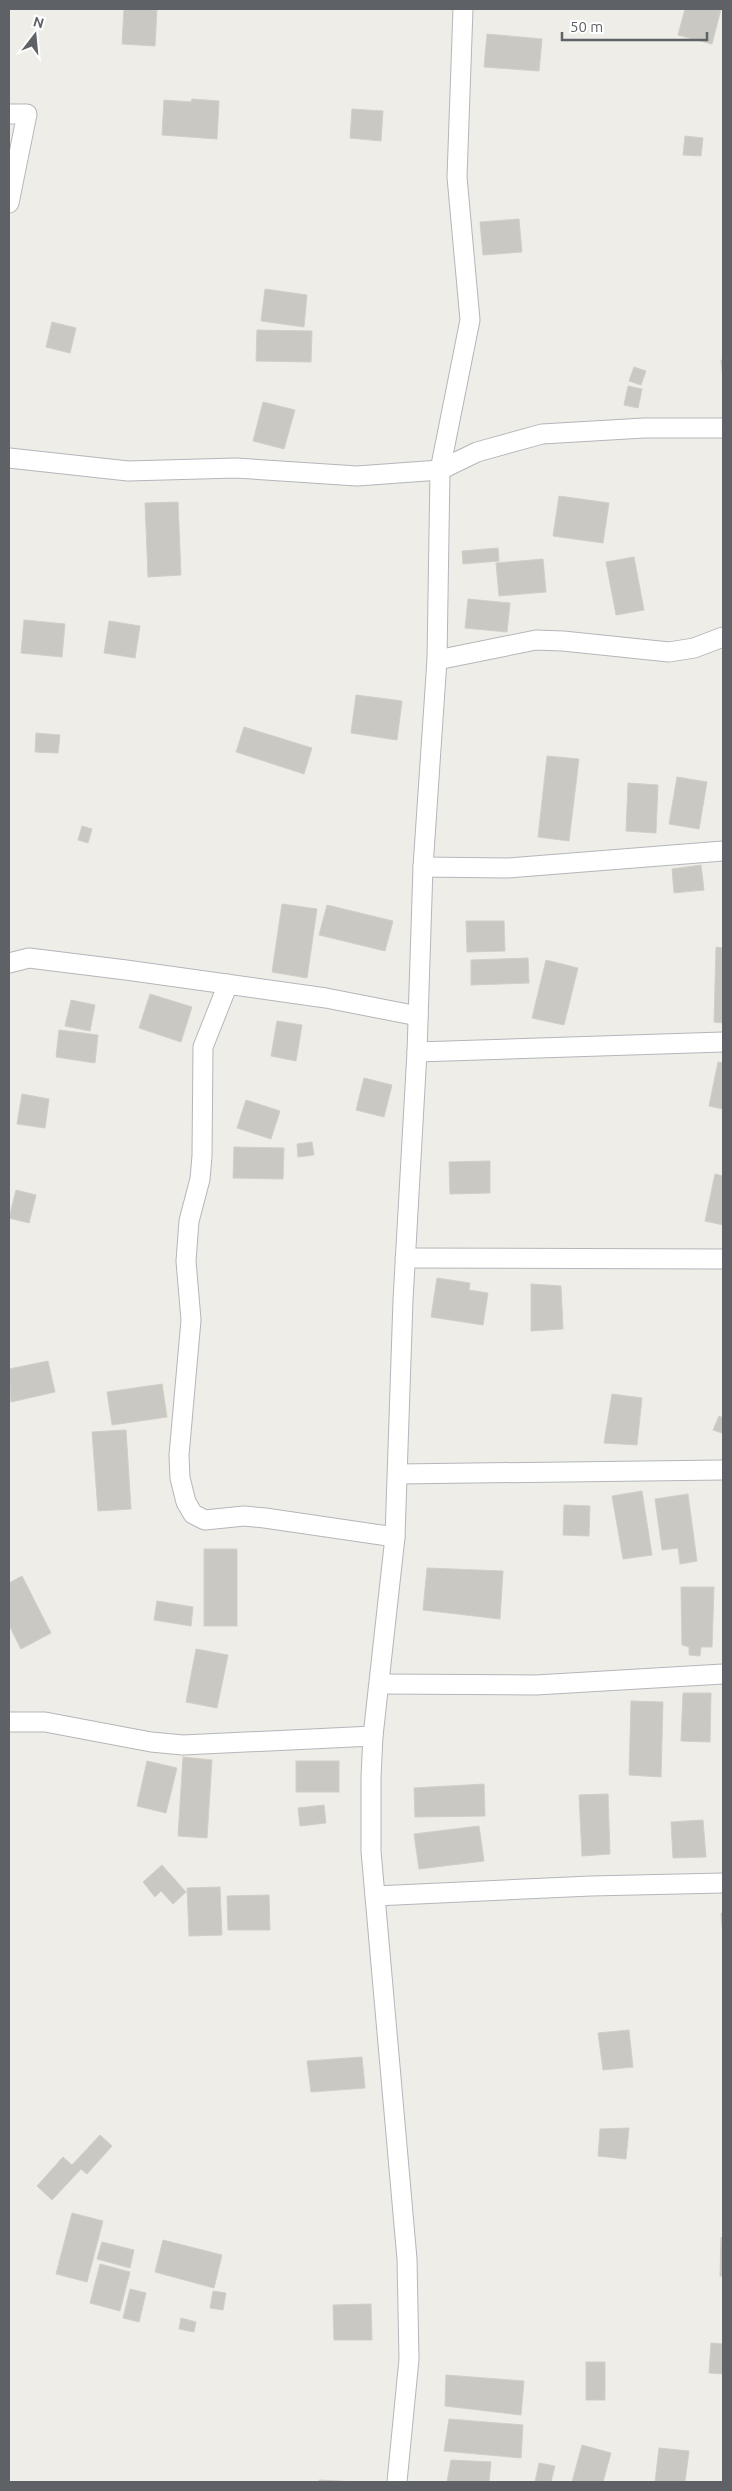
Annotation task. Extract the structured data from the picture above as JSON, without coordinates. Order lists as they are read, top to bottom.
{
  "scale_bar": "50 m",
  "north": "top"
}
